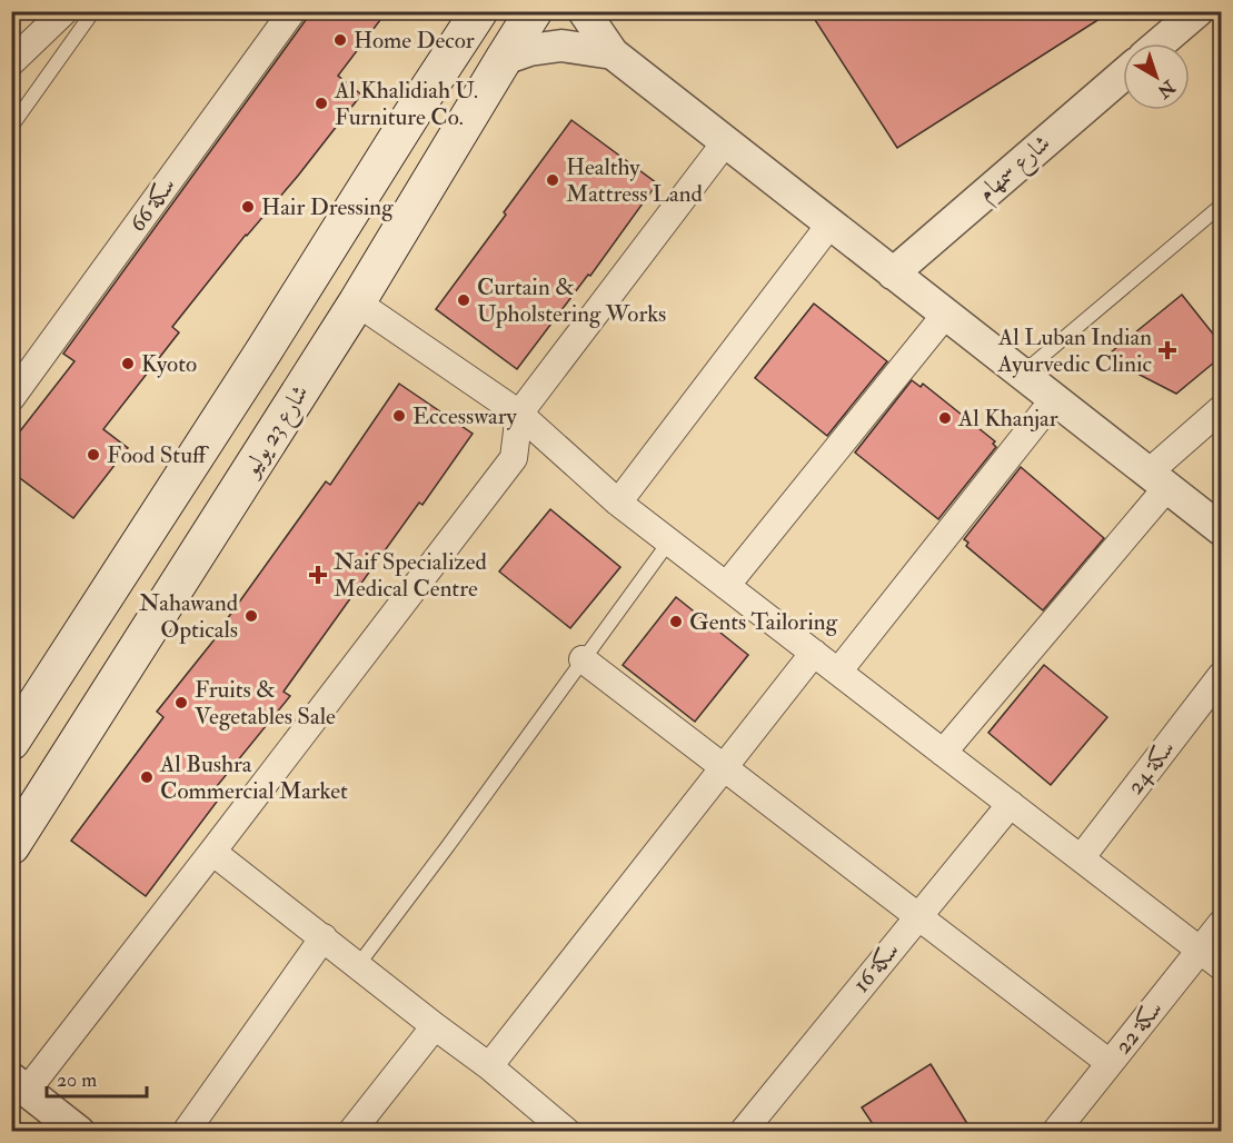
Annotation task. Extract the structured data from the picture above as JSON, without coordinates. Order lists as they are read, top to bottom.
{
  "streets": {
    "main road": ["شارع 23 يوليو"],
    "street": [
      "شارع سمهام",
      "سكة 66",
      "سكة 24",
      "سكة 16",
      "سكة 22"
    ]
  },
  "places": {
    "other": [
      "Home Decor",
      "Al Khalidiah U. Furniture Co.",
      "Healthy Mattress Land",
      "Hair Dressing",
      "Curtain & Upholstering Works",
      "Kyoto",
      "Eccesswary",
      "Al Khanjar",
      "Food Stuff",
      "Nahawand Opticals",
      "Gents Tailoring",
      "Fruits & Vegetables Sale",
      "Al Bushra Commercial Market"
    ],
    "health": ["Al Luban Indian Ayurvedic Clinic", "Naif Specialized Medical Centre"]
  },
  "scale_bar": "20 m",
  "north": "bottom right"
}
